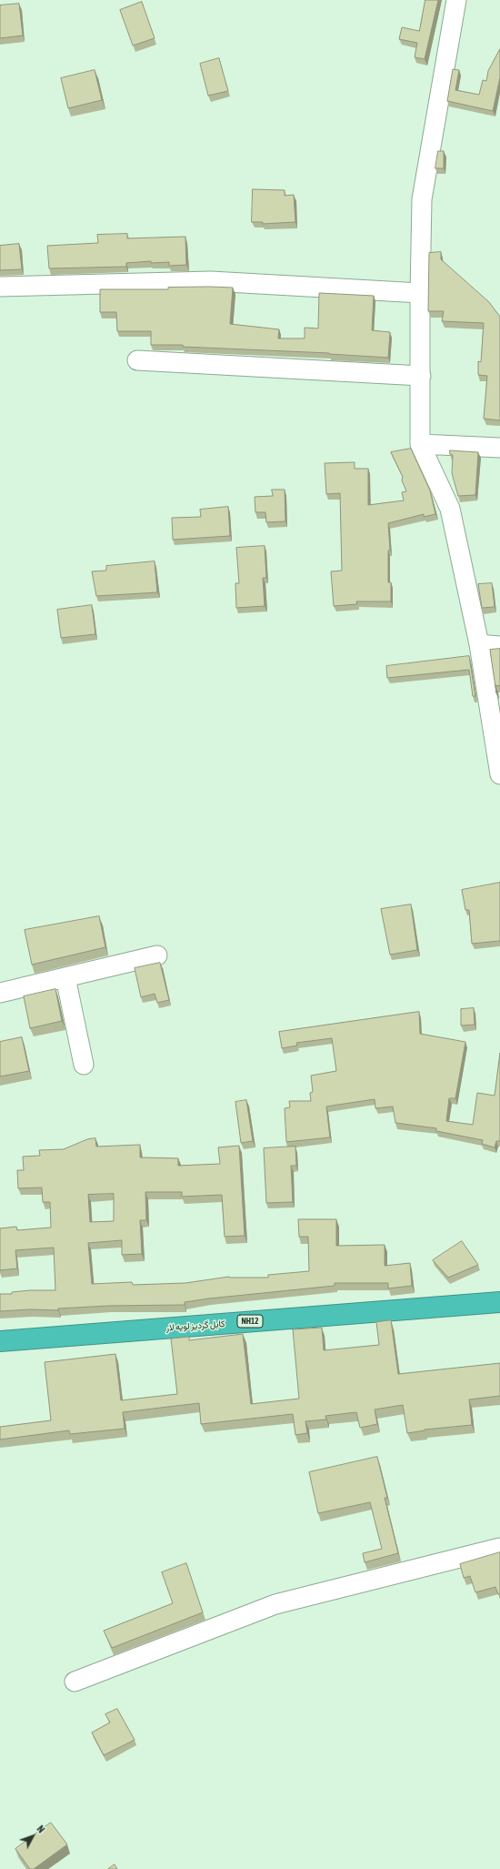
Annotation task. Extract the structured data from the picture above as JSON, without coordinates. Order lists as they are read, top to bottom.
{
  "streets": {
    "highway": ["NH12", "کابل گردیز لویه لار"]
  },
  "north": "top right"
}
